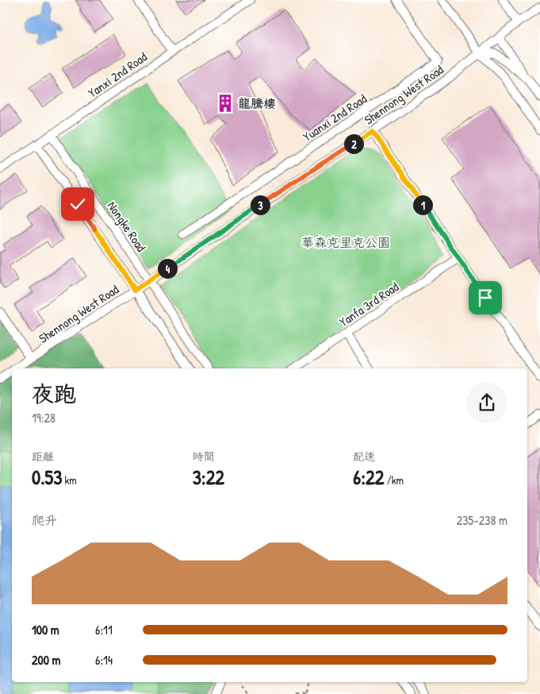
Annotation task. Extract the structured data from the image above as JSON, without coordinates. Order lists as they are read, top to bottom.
{
  "streets": {
    "street": [
      "Yanxi 2nd Road",
      "Shennong West Road",
      "Yuanxi 2nd Road",
      "Nongke Road",
      "Yanfa 3rd Road"
    ]
  },
  "crossings": [
    ["Yanxi 2nd Road", "Nongke Road"],
    ["Shennong West Road", "Nongke Road"]
  ],
  "parks": ["華森克里克公園"],
  "places": {
    "building": ["龍騰樓"]
  },
  "page": {
    "pins": [
      "2",
      "1",
      "3",
      "4"
    ],
    "heading": ["夜跑", "19:28"],
    "stats": [
      ["距離", "0.53 km"],
      ["時間", "3:22"],
      ["配速", "6:22 /km"]
    ],
    "chart": ["爬升", "235–238 m"],
    "list": [
      {
        "name": "100 m",
        "note": "6:11"
      },
      {
        "name": "200 m",
        "note": "6:14"
      }
    ]
  }
}
